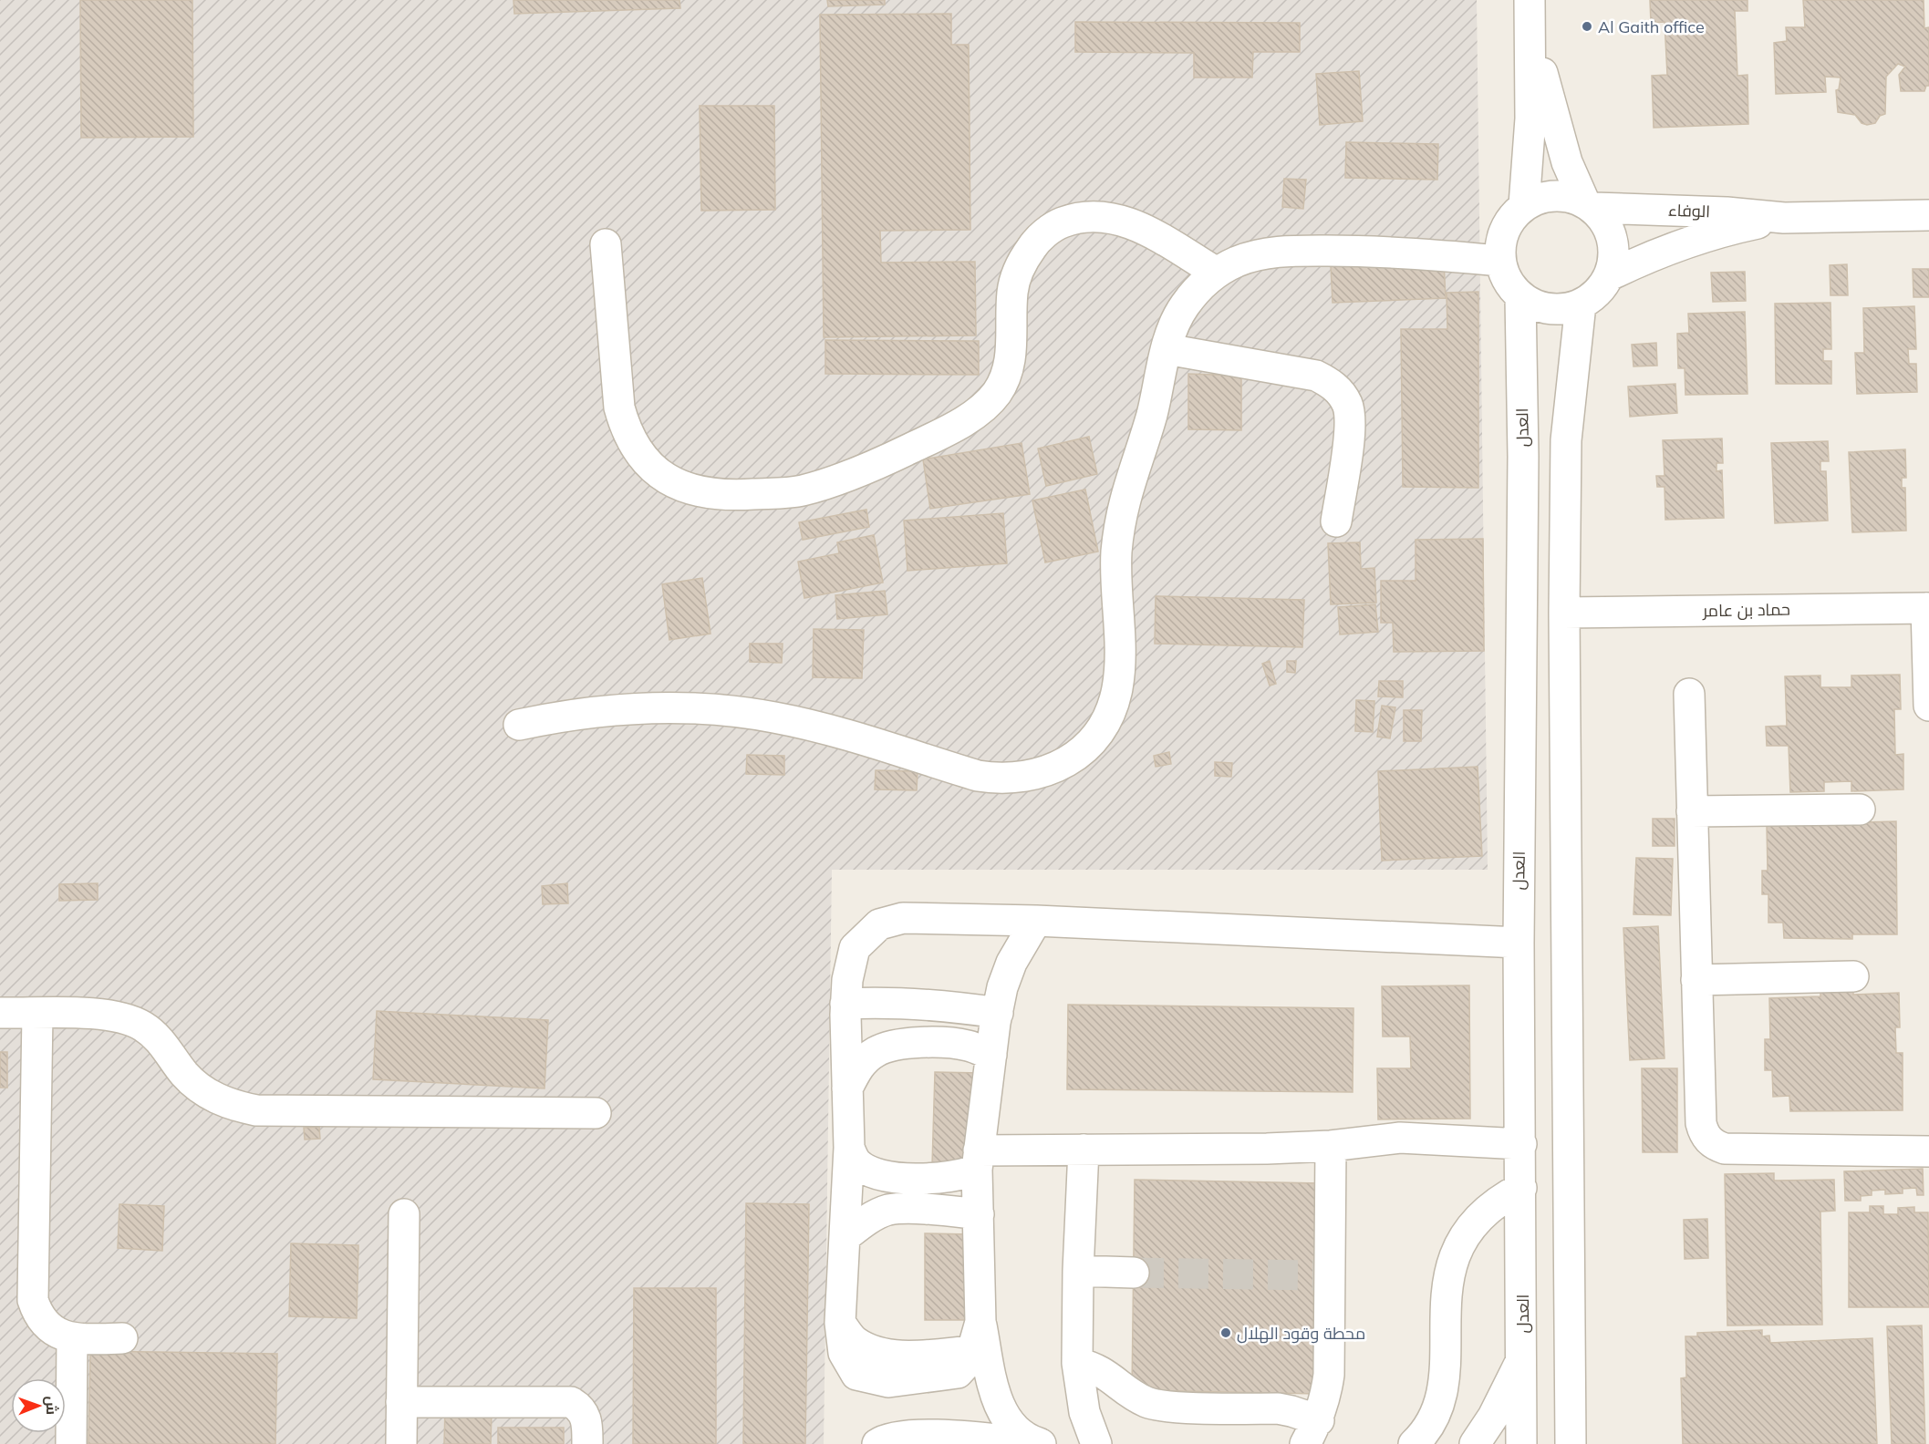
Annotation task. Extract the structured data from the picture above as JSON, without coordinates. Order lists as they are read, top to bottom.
{
  "streets": {
    "street": ["الوفاء", "العدل", "حماد بن عامر"]
  },
  "crossings": [
    ["الوفاء", "العدل"]
  ],
  "places": ["Al Gaith office", "محطة وقود الهلال"],
  "north": "right"
}
